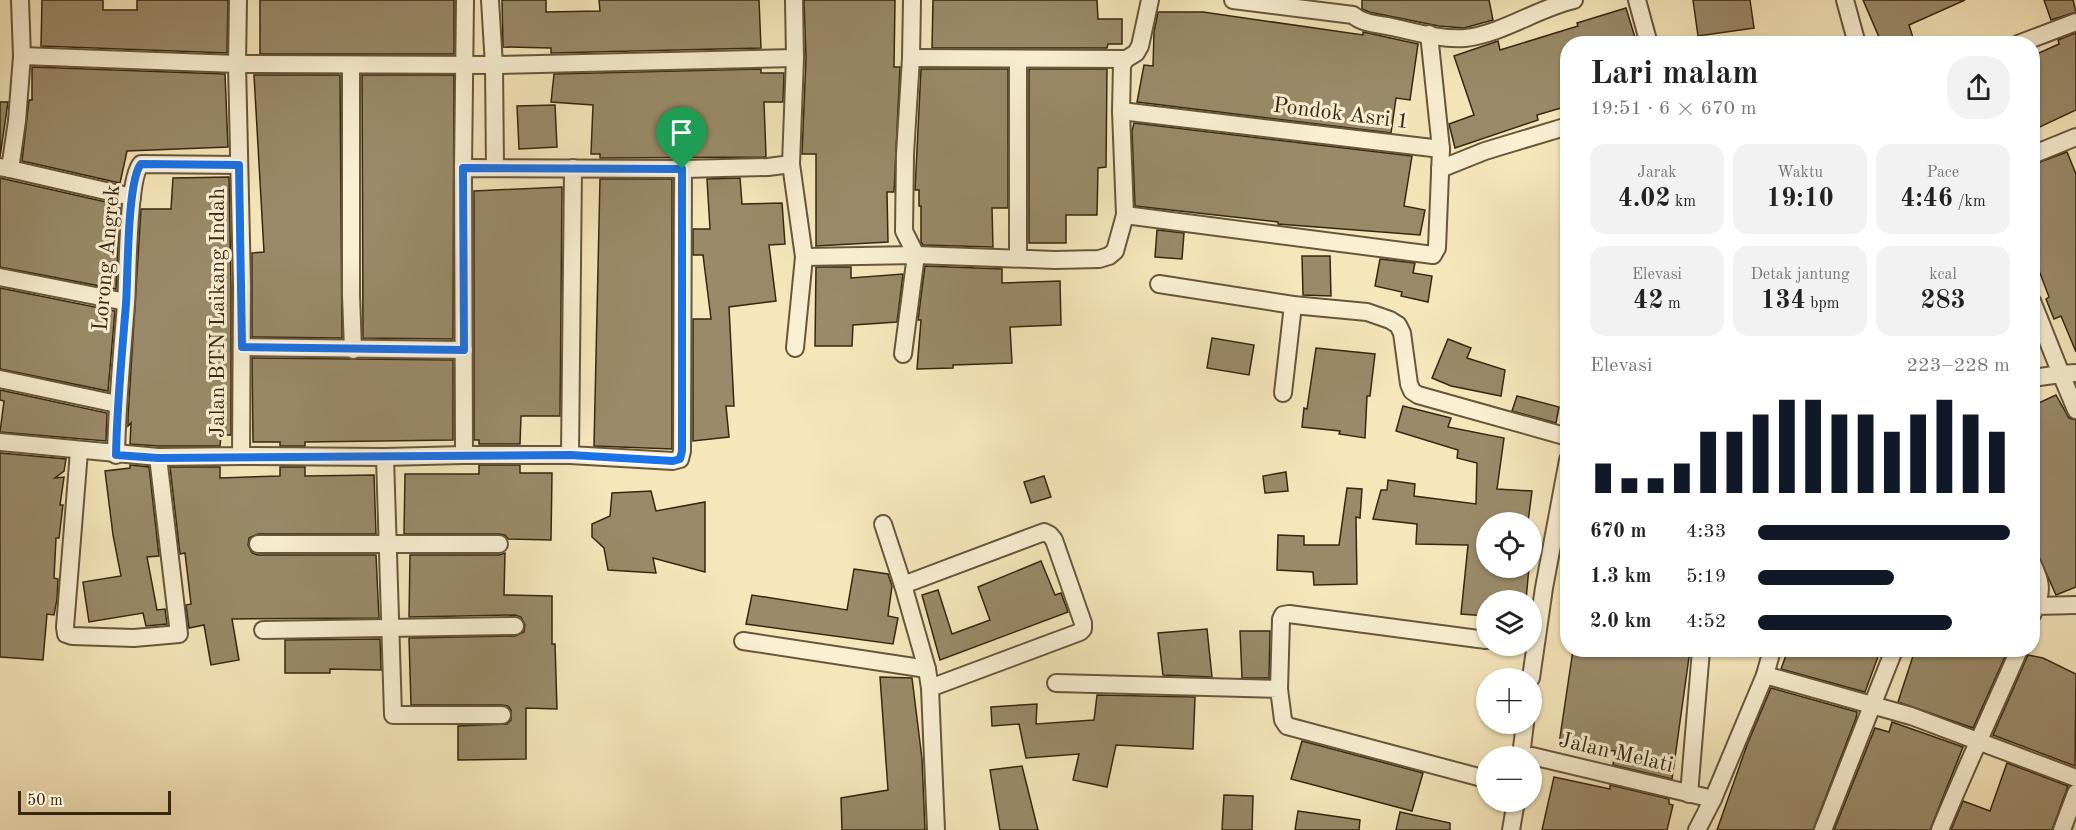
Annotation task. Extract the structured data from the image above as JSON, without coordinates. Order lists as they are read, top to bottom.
{
  "streets": {
    "street": [
      "Pondok Asri 1",
      "Lorong Angrek",
      "Jalan BTN Laikang Indah",
      "Jalan Melati"
    ]
  },
  "crossings": [
    ["Lorong Angrek", "Jalan BTN Laikang Indah"]
  ],
  "scale_bar": "50 m",
  "page": {
    "heading": ["Lari malam", "19:51 · 6 × 670 m"],
    "stats": [
      ["Jarak", "4.02 km"],
      ["Waktu", "19:10"],
      ["Pace", "4:46 /km"],
      ["Elevasi", "42 m"],
      ["Detak jantung", "134 bpm"],
      ["kcal", "283"]
    ],
    "chart": ["Elevasi", "223–228 m"],
    "list": [
      {
        "name": "670 m",
        "note": "4:33"
      },
      {
        "name": "1.3 km",
        "note": "5:19"
      },
      {
        "name": "2.0 km",
        "note": "4:52"
      }
    ],
    "map_buttons": ["+", "−"],
    "scale": "50 m"
  }
}
